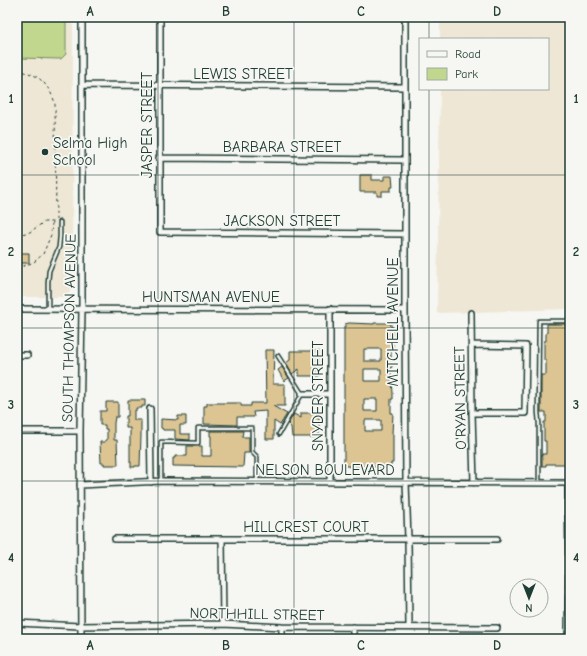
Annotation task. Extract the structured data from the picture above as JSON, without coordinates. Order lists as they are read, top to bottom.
{
  "streets": {
    "street": [
      "LEWIS STREET",
      "JASPER STREET",
      "BARBARA STREET",
      "JACKSON STREET",
      "HUNTSMAN AVENUE",
      "MITCHELL AVENUE",
      "SOUTH THOMPSON AVENUE",
      "SNYDER STREET",
      "O'RYAN STREET",
      "NELSON BOULEVARD",
      "HILLCREST COURT",
      "NORTHHILL STREET"
    ]
  },
  "crossings": [
    ["LEWIS STREET", "JASPER STREET"],
    ["LEWIS STREET", "MITCHELL AVENUE"],
    ["LEWIS STREET", "SOUTH THOMPSON AVENUE"],
    ["JASPER STREET", "BARBARA STREET"],
    ["JASPER STREET", "JACKSON STREET"],
    ["BARBARA STREET", "MITCHELL AVENUE"],
    ["JACKSON STREET", "MITCHELL AVENUE"],
    ["HUNTSMAN AVENUE", "MITCHELL AVENUE"],
    ["HUNTSMAN AVENUE", "SOUTH THOMPSON AVENUE"],
    ["HUNTSMAN AVENUE", "SNYDER STREET"],
    ["MITCHELL AVENUE", "NELSON BOULEVARD"],
    ["MITCHELL AVENUE", "HILLCREST COURT"],
    ["MITCHELL AVENUE", "NORTHHILL STREET"],
    ["SOUTH THOMPSON AVENUE", "NELSON BOULEVARD"],
    ["SOUTH THOMPSON AVENUE", "NORTHHILL STREET"],
    ["SNYDER STREET", "NELSON BOULEVARD"],
    ["O'RYAN STREET", "NELSON BOULEVARD"]
  ],
  "places": ["Selma High School"],
  "legend": ["Road", "Park"],
  "north": "bottom",
  "grid": {
    "columns": [
      "A",
      "B",
      "C",
      "D"
    ],
    "rows": [
      "1",
      "2",
      "3",
      "4"
    ]
  }
}
